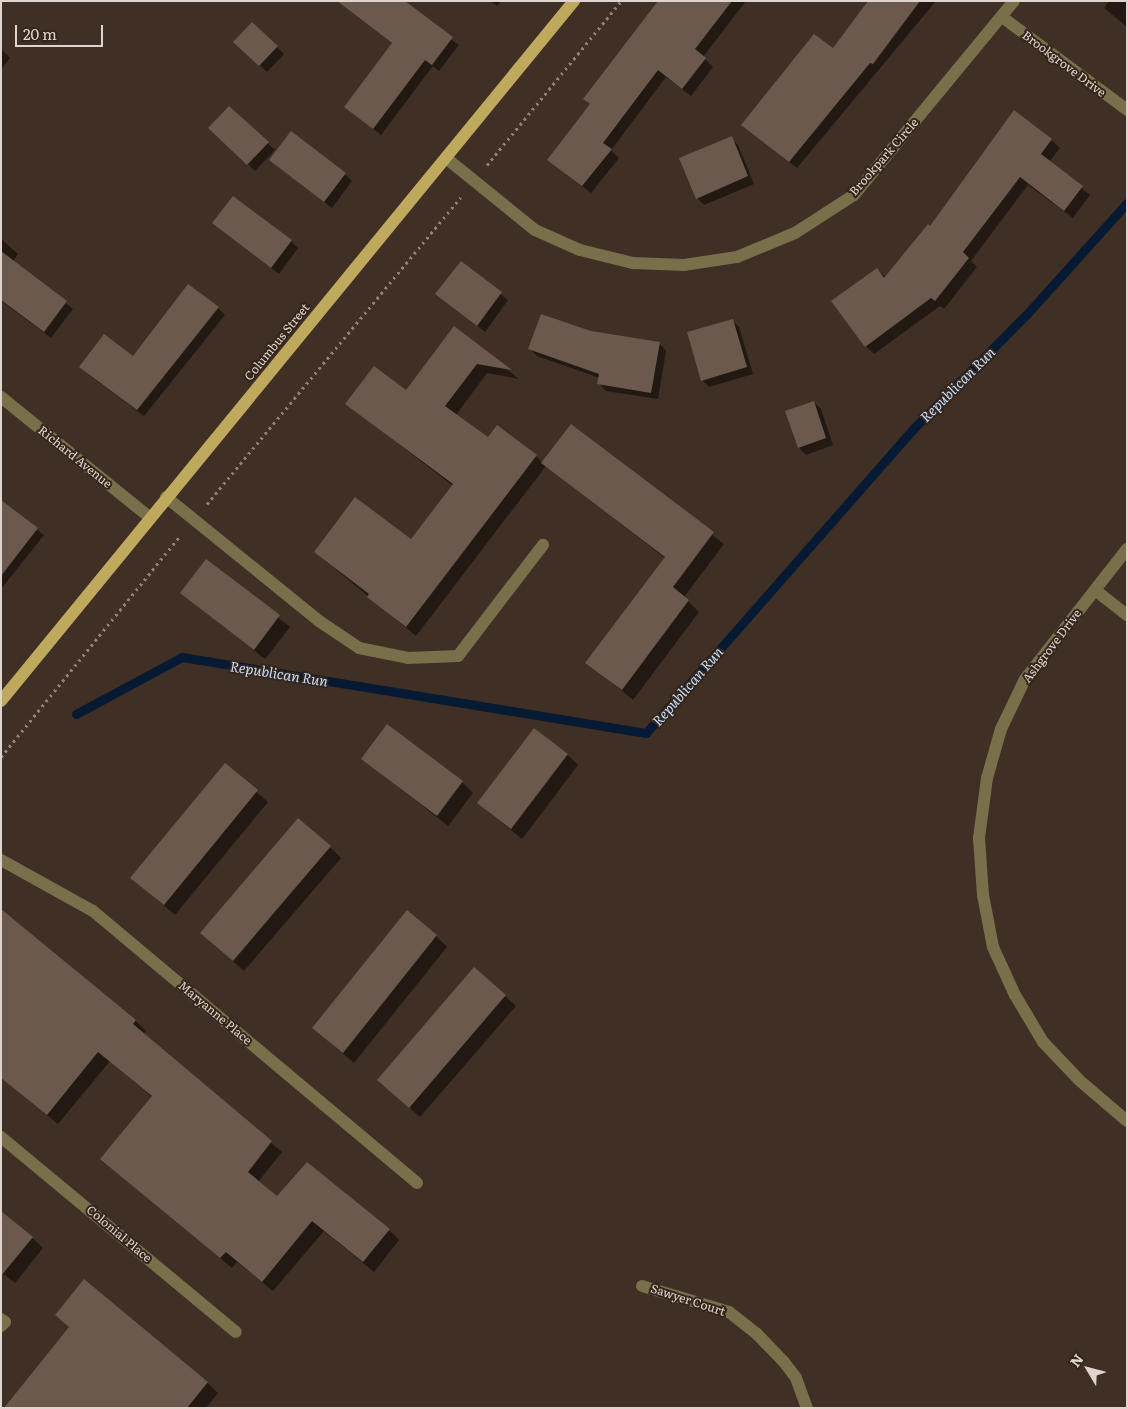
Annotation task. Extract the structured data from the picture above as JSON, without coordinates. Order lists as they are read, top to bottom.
{
  "streets": {
    "main road": ["Columbus Street"],
    "street": [
      "Brookgrove Drive",
      "Brookpark Circle",
      "Richard Avenue",
      "Ashgrove Drive",
      "Maryanne Place",
      "Colonial Place",
      "Sawyer Court"
    ]
  },
  "crossings": [
    ["Brookgrove Drive", "Brookpark Circle"],
    ["Brookpark Circle", "Columbus Street"],
    ["Columbus Street", "Richard Avenue"]
  ],
  "water": ["Republican Run"],
  "scale_bar": "20 m",
  "north": "top left"
}
